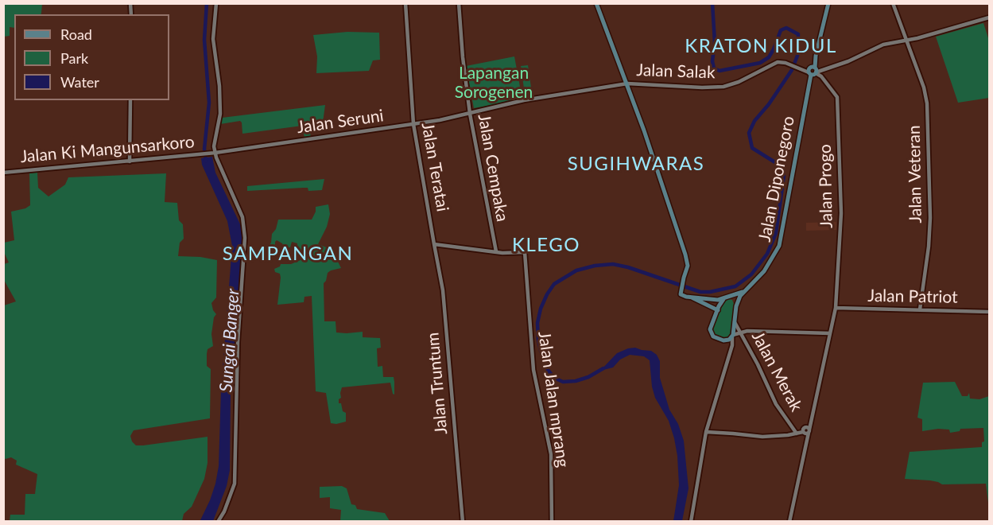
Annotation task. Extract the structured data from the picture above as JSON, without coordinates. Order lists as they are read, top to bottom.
{
  "streets": {
    "main road": ["Jalan Diponegoro"],
    "street": [
      "Jalan Salak",
      "Jalan Seruni",
      "Jalan Ki Mangunsarkoro",
      "Jalan Teratai",
      "Jalan Cempaka",
      "Jalan Veteran",
      "Jalan Progo",
      "Jalan Patriot",
      "Jalan Merak",
      "Jalan Truntum",
      "Jalan Jalan mprang"
    ]
  },
  "crossings": [
    ["Jalan Salak", "Jalan Seruni"],
    ["Jalan Salak", "Jalan Diponegoro"],
    ["Jalan Salak", "Jalan Progo"],
    ["Jalan Seruni", "Jalan Ki Mangunsarkoro"],
    ["Jalan Seruni", "Jalan Teratai"],
    ["Jalan Seruni", "Jalan Cempaka"],
    ["Jalan Teratai", "Jalan Truntum"],
    ["Jalan Cempaka", "Jalan Jalan mprang"],
    ["Jalan Veteran", "Jalan Patriot"],
    ["Jalan Diponegoro", "Jalan Progo"],
    ["Jalan Diponegoro", "Jalan Merak"],
    ["Jalan Progo", "Jalan Patriot"]
  ],
  "districts": [
    "KRATON KIDUL",
    "SUGIHWARAS",
    "KLEGO",
    "SAMPANGAN"
  ],
  "water": ["Sungai Banger"],
  "parks": ["Lapangan Sorogenen"],
  "legend": ["Road", "Park", "Water"]
}
